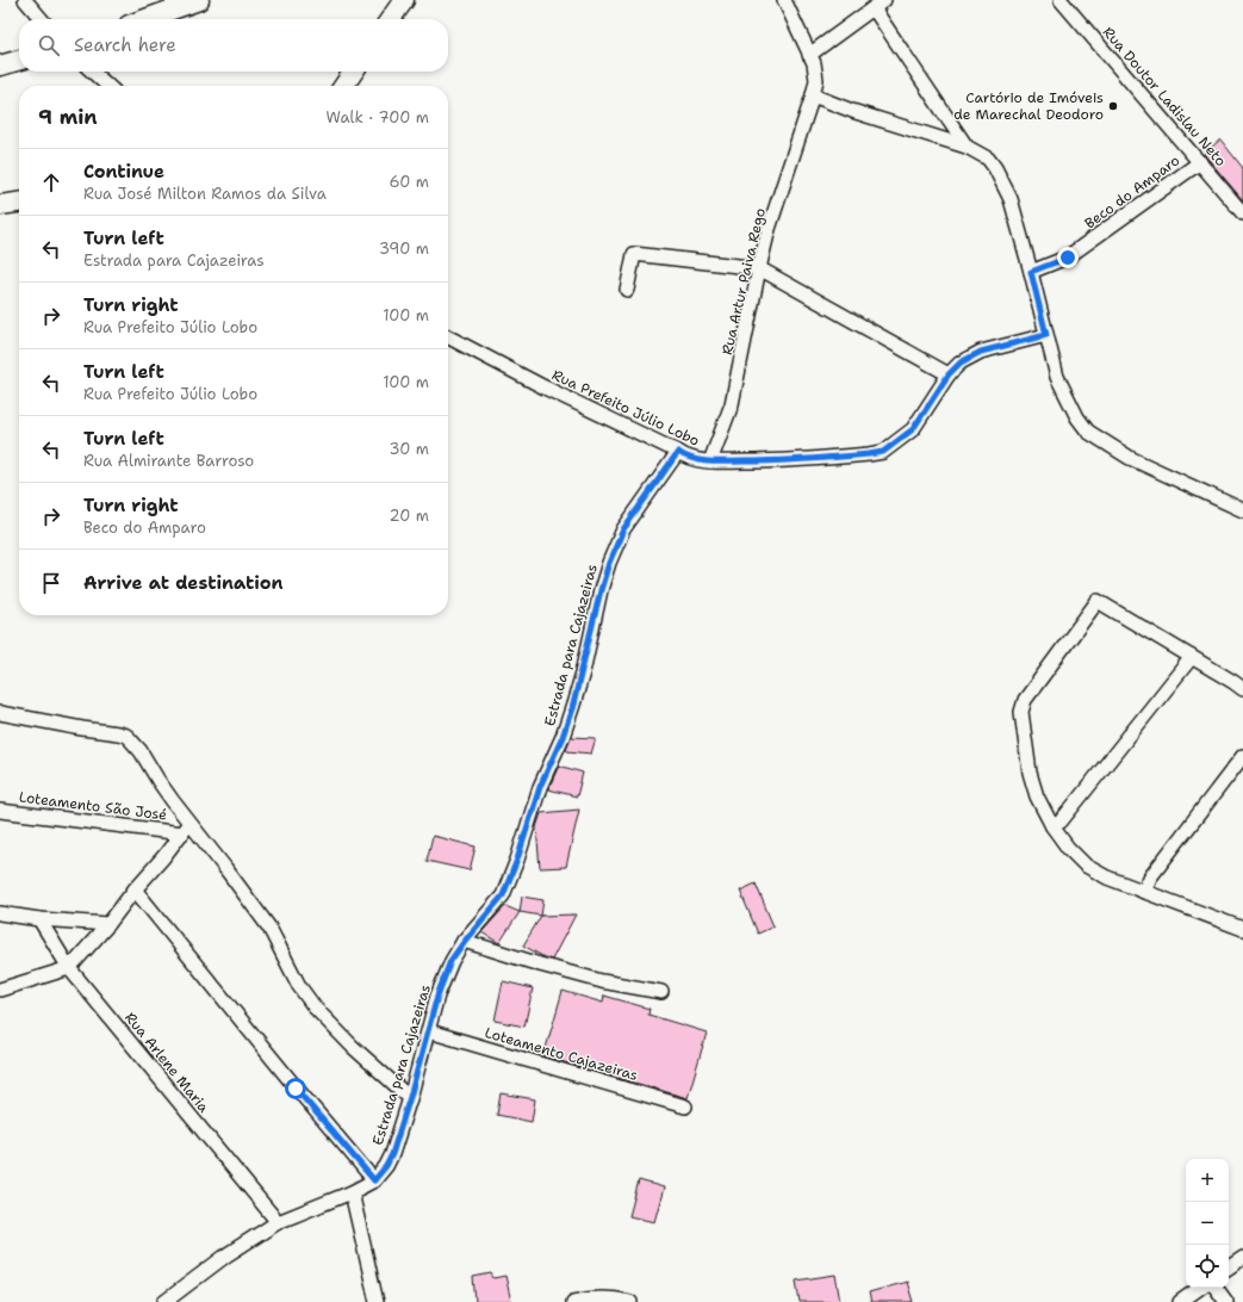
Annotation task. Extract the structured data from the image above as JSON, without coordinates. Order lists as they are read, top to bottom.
{
  "streets": {
    "street": [
      "Rua Doutor Ladislau Neto",
      "Beco do Amparo",
      "Rua Artur Paiva Rego",
      "Rua Prefeito Júlio Lobo",
      "Estrada para Cajazeiras",
      "Loteamento São José",
      "Loteamento Cajazeiras",
      "Rua Arlene Maria"
    ]
  },
  "crossings": [
    ["Rua Doutor Ladislau Neto", "Beco do Amparo"],
    ["Rua Artur Paiva Rego", "Rua Prefeito Júlio Lobo"],
    ["Rua Prefeito Júlio Lobo", "Estrada para Cajazeiras"],
    ["Estrada para Cajazeiras", "Loteamento Cajazeiras"],
    ["Estrada para Cajazeiras", "Rua Arlene Maria"]
  ],
  "places": ["Cartório de Imóveis de Marechal Deodoro"],
  "page": {
    "search": "Search here",
    "heading": ["9 min", "Walk · 700 m"],
    "list": [
      ["Continue", "Rua José Milton Ramos da Silva", "60 m"],
      ["Turn left", "Estrada para Cajazeiras", "390 m"],
      ["Turn right", "Rua Prefeito Júlio Lobo", "100 m"],
      ["Turn left", "Rua Prefeito Júlio Lobo", "100 m"],
      ["Turn left", "Rua Almirante Barroso", "30 m"],
      ["Turn right", "Beco do Amparo", "20 m"],
      "Arrive at destination"
    ],
    "map_buttons": ["+", "−"]
  }
}
